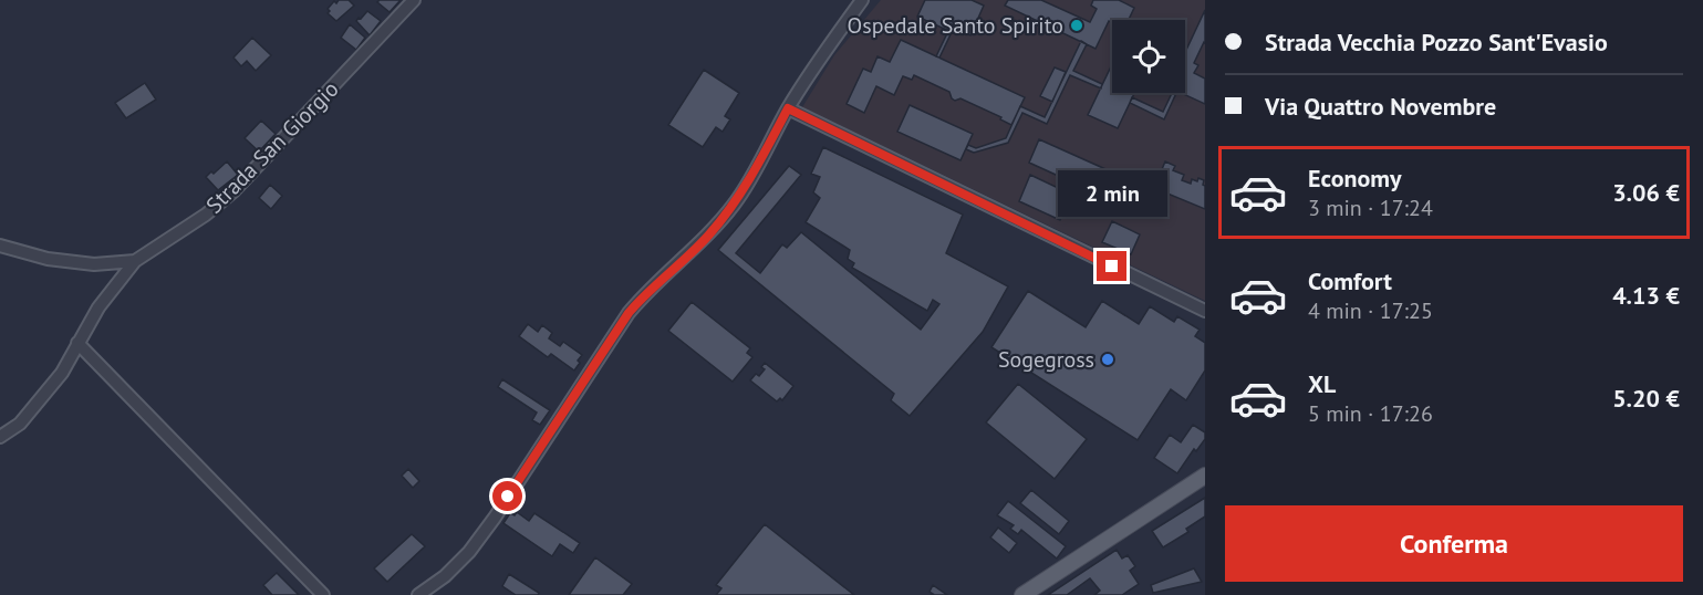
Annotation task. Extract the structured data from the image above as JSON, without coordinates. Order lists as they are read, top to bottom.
{
  "streets": {
    "street": ["Strada San Giorgio"]
  },
  "places": ["Ospedale Santo Spirito", "Sogegross"],
  "page": {
    "banner": ["Strada Vecchia Pozzo Sant'Evasio", "Via Quattro Novembre"],
    "list": [
      {
        "name": "Economy",
        "note": "3 min · 17:24",
        "value": "3.06 €"
      },
      {
        "name": "Comfort",
        "note": "4 min · 17:25",
        "value": "4.13 €"
      },
      {
        "name": "XL",
        "note": "5 min · 17:26",
        "value": "5.20 €"
      }
    ],
    "bubble": "2 min",
    "buttons": "Conferma"
  }
}
